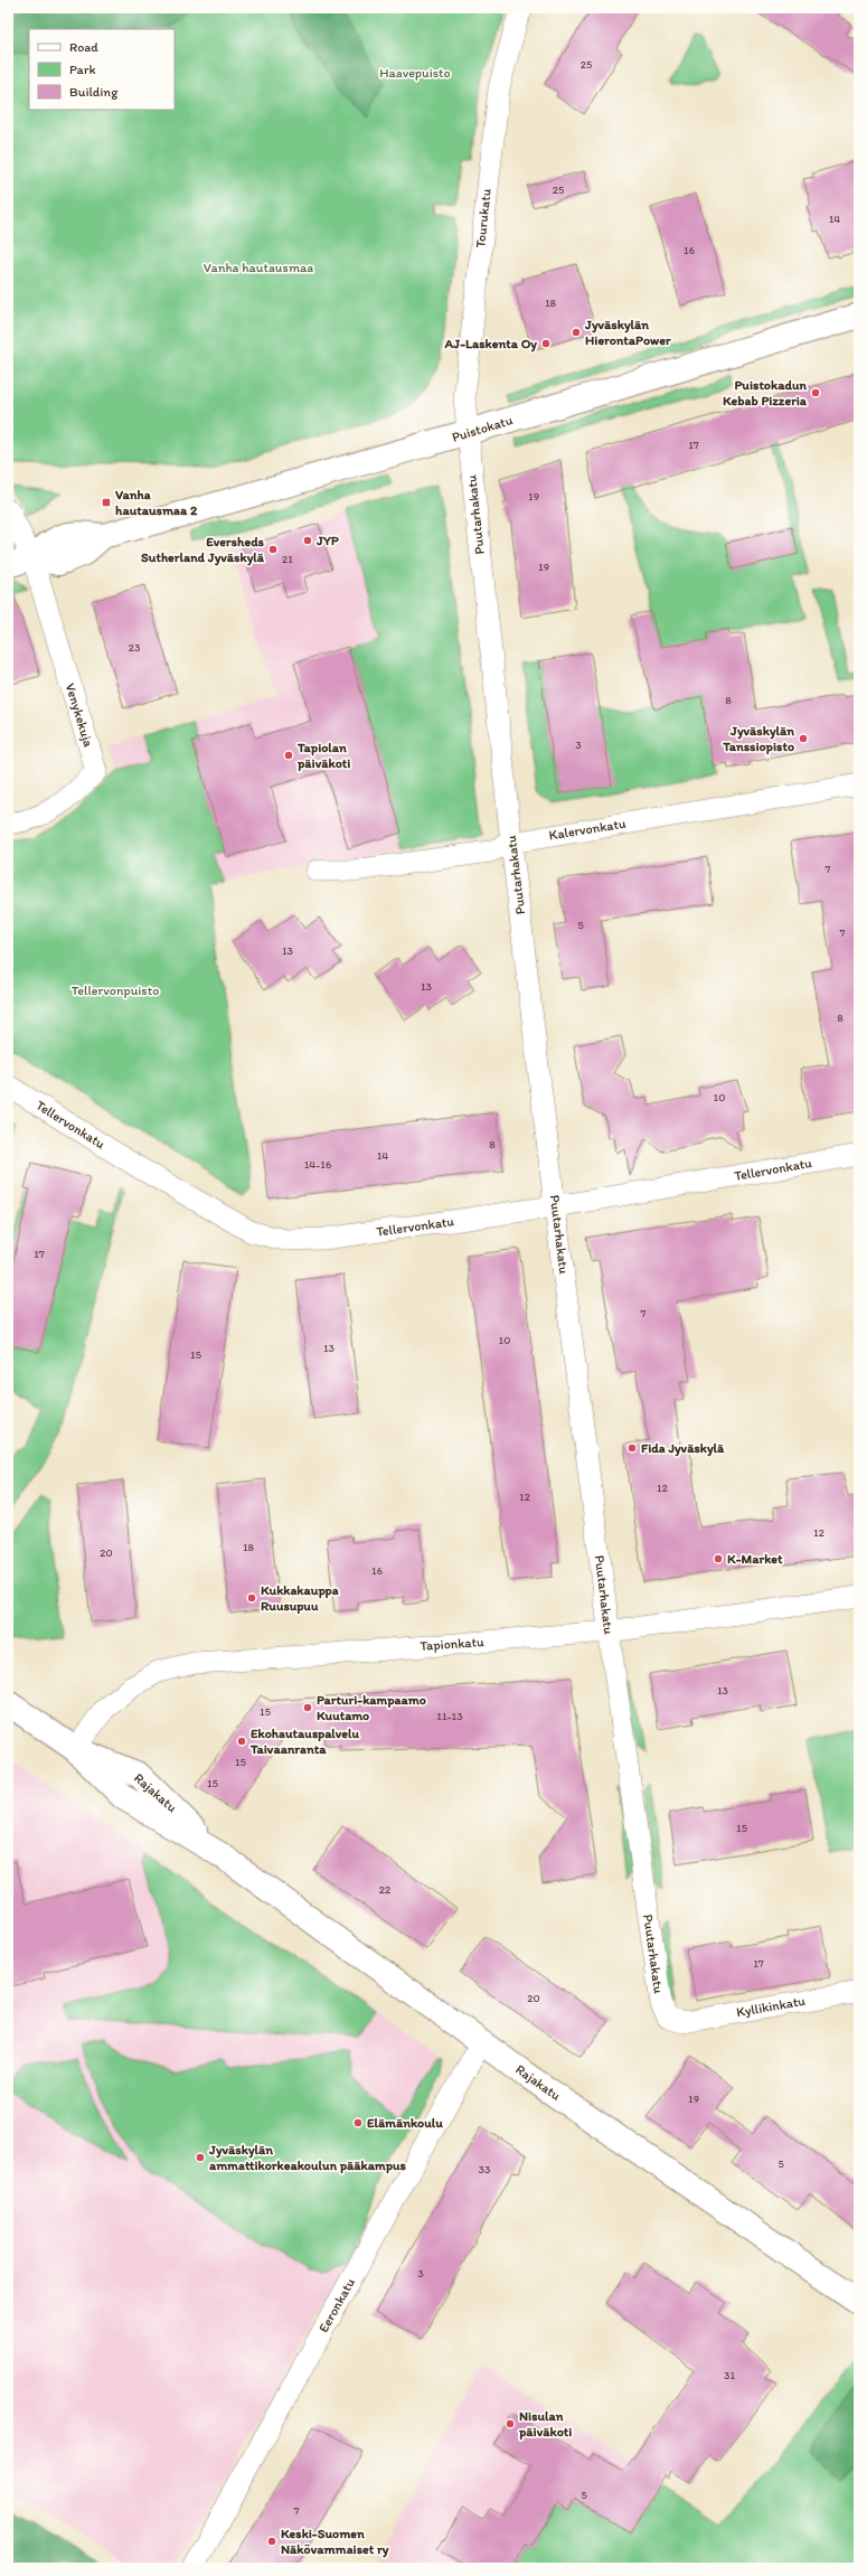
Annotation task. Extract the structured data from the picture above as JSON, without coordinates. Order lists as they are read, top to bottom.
{
  "streets": {
    "main road": ["Puistokatu", "Rajakatu"],
    "street": [
      "Tourukatu",
      "Puutarhakatu",
      "Venykekuja",
      "Kalervonkatu",
      "Tellervonkatu",
      "Tapionkatu",
      "Kyllikinkatu",
      "Eeronkatu"
    ]
  },
  "crossings": [
    ["Tourukatu", "Puistokatu"],
    ["Tourukatu", "Puutarhakatu"],
    ["Puistokatu", "Puutarhakatu"],
    ["Puistokatu", "Venykekuja"],
    ["Puutarhakatu", "Kalervonkatu"],
    ["Puutarhakatu", "Tellervonkatu"],
    ["Puutarhakatu", "Tapionkatu"],
    ["Puutarhakatu", "Kyllikinkatu"],
    ["Tapionkatu", "Rajakatu"],
    ["Rajakatu", "Eeronkatu"]
  ],
  "parks": ["Haavepuisto", "Vanha hautausmaa", "Tellervonpuisto"],
  "places": {
    "other": [
      "Jyväskylän HierontaPower",
      "AJ-Laskenta Oy",
      "Puistokadun Kebab Pizzeria",
      "JYP",
      "Eversheds Sutherland Jyväskylä",
      "Jyväskylän Tanssiopisto",
      "Tapiolan päiväkoti",
      "Fida Jyväskylä",
      "K-Market",
      "Kukkakauppa Ruusupuu",
      "Parturi-kampaamo Kuutamo",
      "Ekohautauspalvelu Taivaanranta",
      "Elämänkoulu",
      "Jyväskylän ammattikorkeakoulun pääkampus",
      "Nisulan päiväkoti",
      "Keski-Suomen Näkövammaiset ry"
    ],
    "transit": ["Vanha hautausmaa 2"]
  },
  "house_numbers": [
    "25",
    "25",
    "14",
    "16",
    "18",
    "17",
    "19",
    "21",
    "19",
    "23",
    "8",
    "3",
    "7",
    "5",
    "7",
    "13",
    "13",
    "8",
    "10",
    "8",
    "14",
    "14-16",
    "17",
    "7",
    "10",
    "13",
    "15",
    "12",
    "12",
    "12",
    "18",
    "20",
    "16",
    "13",
    "15",
    "11-13",
    "15",
    "15",
    "15",
    "22",
    "17",
    "20",
    "19",
    "5",
    "33",
    "3",
    "31",
    "5",
    "7"
  ],
  "legend": ["Road", "Park", "Building"]
}
